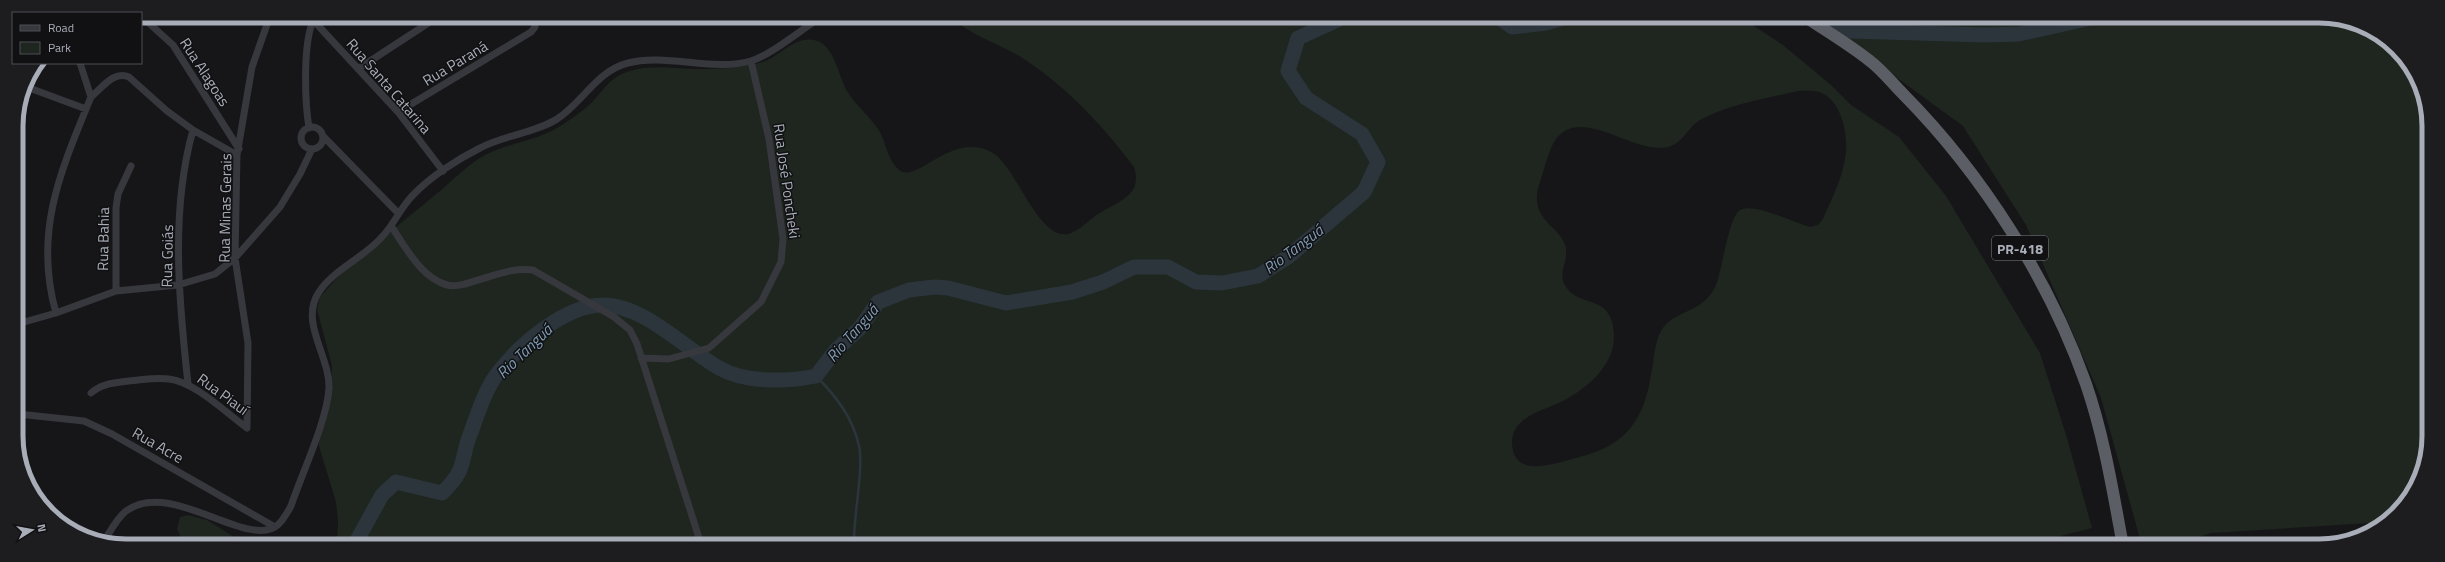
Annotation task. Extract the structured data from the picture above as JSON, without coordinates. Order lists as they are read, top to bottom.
{
  "streets": {
    "highway": ["PR-418"],
    "street": [
      "Rua Paraná",
      "Rua Alagoas",
      "Rua Santa Catarina",
      "Rua José Poncheki",
      "Rua Minas Gerais",
      "Rua Bahia",
      "Rua Goiás",
      "Rua Piauí",
      "Rua Acre"
    ]
  },
  "crossings": [
    ["Rua Paraná", "Rua Santa Catarina"],
    ["Rua Alagoas", "Rua Minas Gerais"],
    ["Rua Minas Gerais", "Rua Piauí"],
    ["Rua Goiás", "Rua Piauí"]
  ],
  "water": ["Rio Tanguá"],
  "legend": ["Road", "Park"],
  "north": "right"
}
